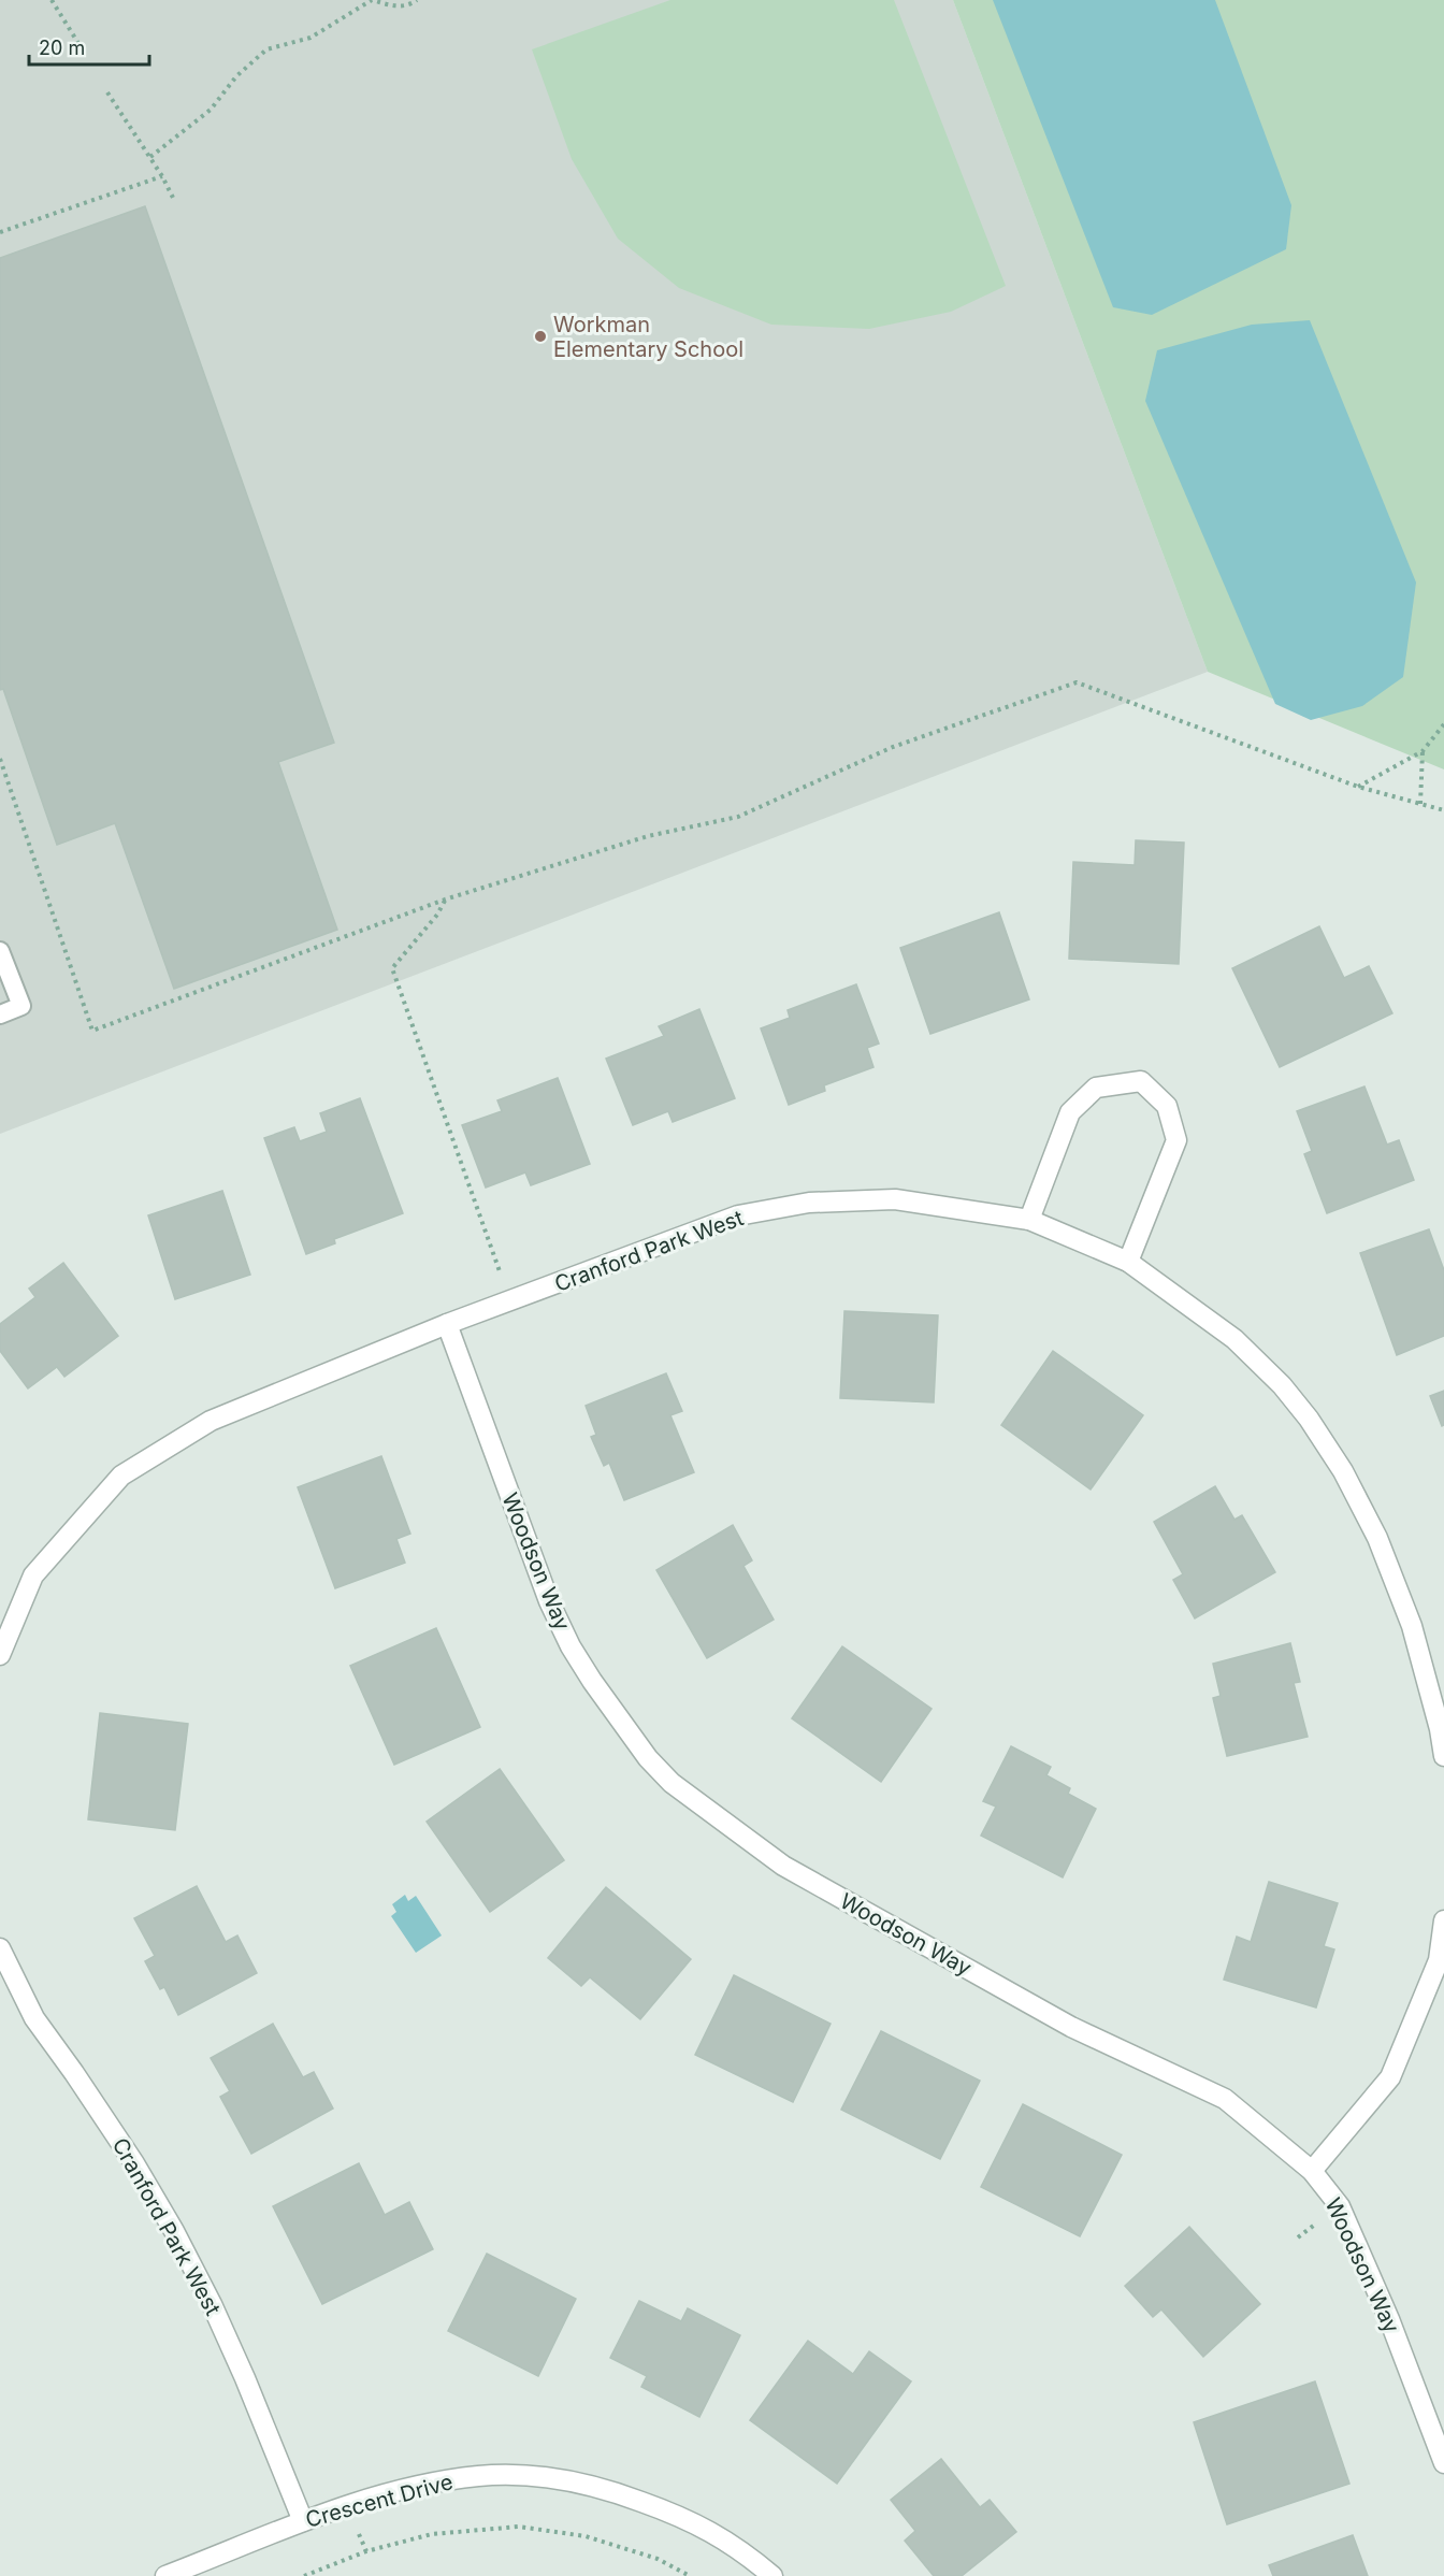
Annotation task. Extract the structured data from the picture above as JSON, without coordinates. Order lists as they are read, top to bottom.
{
  "streets": {
    "street": ["Cranford Park West", "Woodson Way", "Crescent Drive"]
  },
  "crossings": [
    ["Cranford Park West", "Woodson Way"],
    ["Cranford Park West", "Crescent Drive"]
  ],
  "places": ["Workman Elementary School"],
  "scale_bar": "20 m"
}
